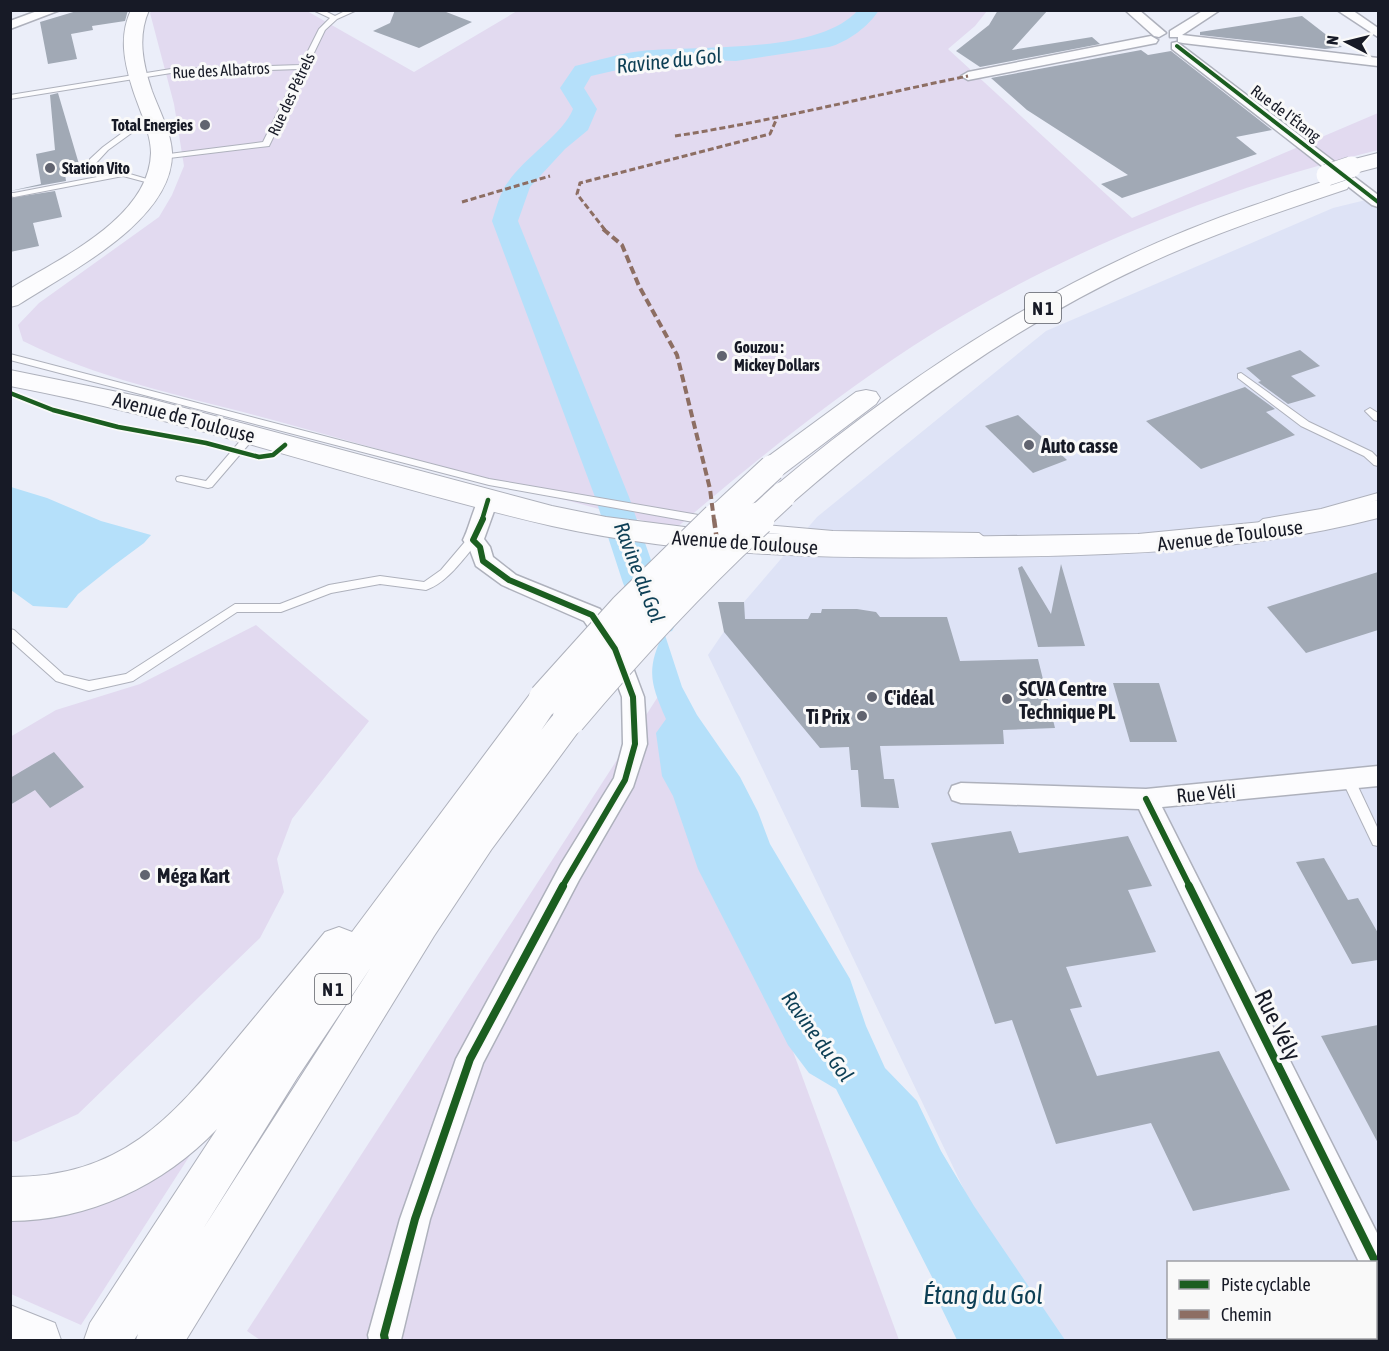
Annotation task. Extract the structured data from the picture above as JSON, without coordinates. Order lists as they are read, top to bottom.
{
  "streets": {
    "highway": ["N 1"],
    "main road": ["Avenue de Toulouse"],
    "street": ["Rue de l'Étang", "Rue Véli", "Rue Vély"],
    "lane": ["Rue des Albatros", "Rue des Pétrels"]
  },
  "crossings": [
    ["Rue des Albatros", "Rue des Pétrels"],
    ["Rue Véli", "Rue Vély"]
  ],
  "water": ["Ravine du Gol", "Étang du Gol"],
  "places": [
    "Total Energies",
    "Station Vito",
    "Gouzou : Mickey Dollars",
    "Auto casse",
    "C'idéal",
    "SCVA Centre Technique PL",
    "Ti Prix",
    "Méga Kart"
  ],
  "legend": ["Piste cyclable", "Chemin"],
  "north": "left"
}
